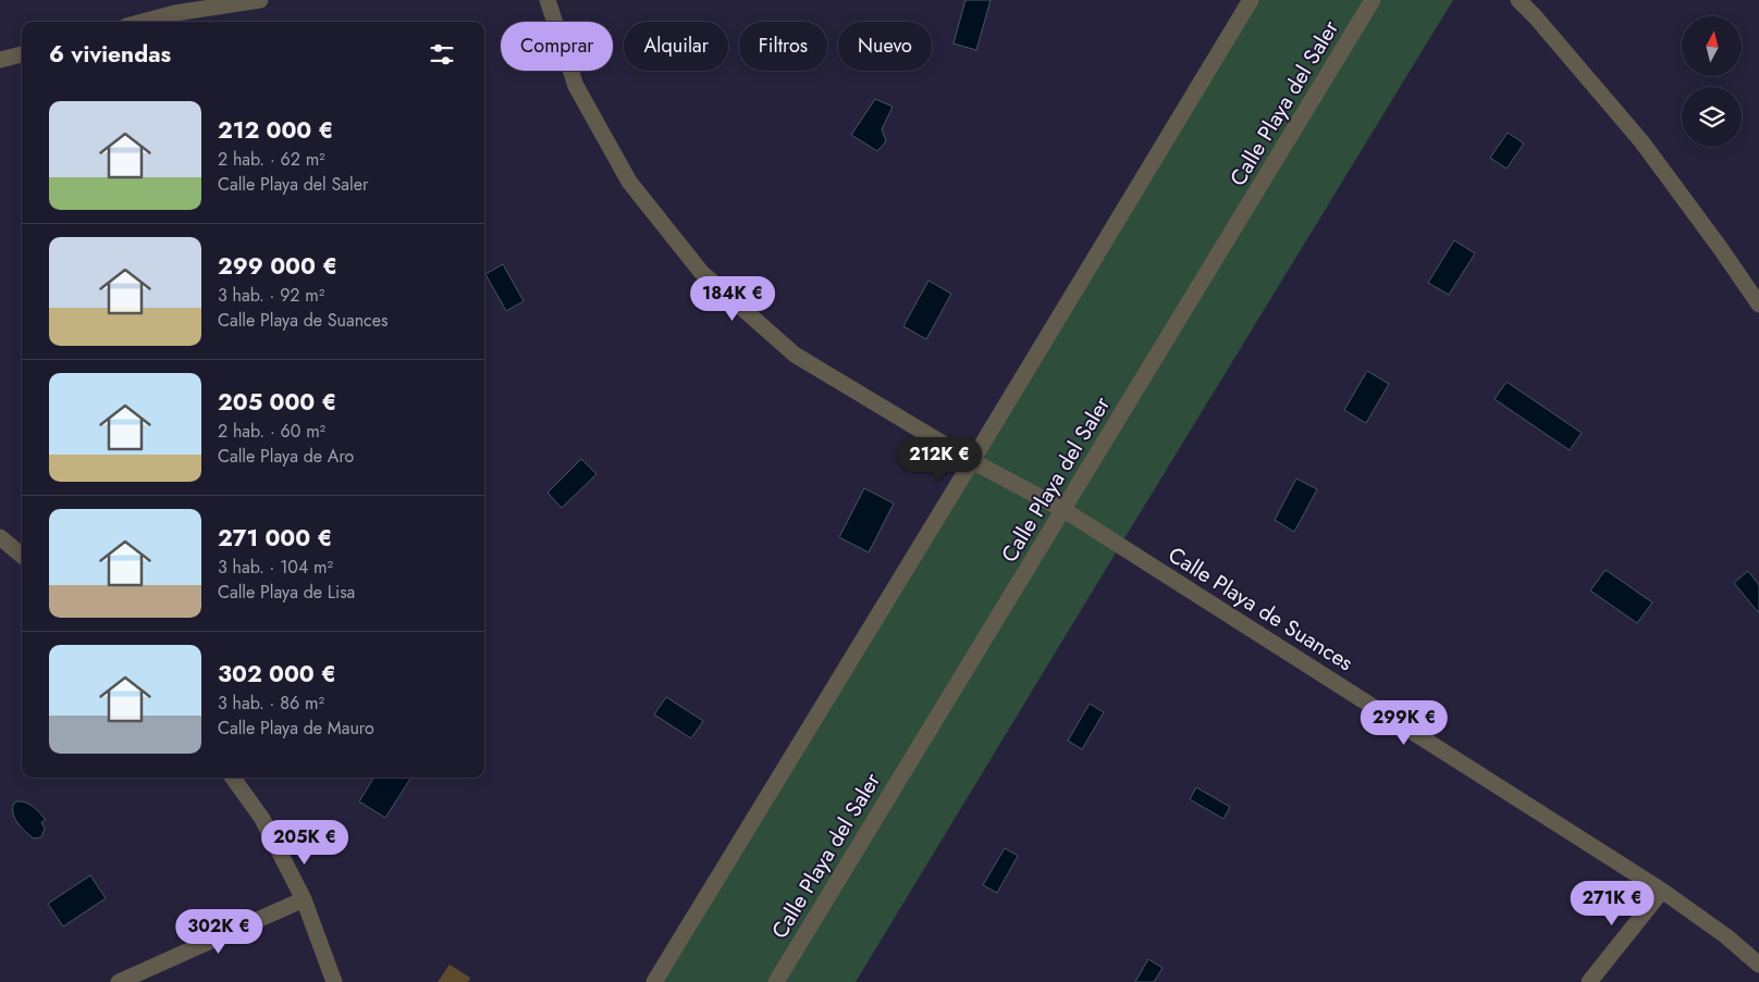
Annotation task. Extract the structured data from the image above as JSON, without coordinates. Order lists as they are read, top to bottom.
{
  "streets": {
    "street": ["Calle Playa del Saler", "Calle Playa de Suances"]
  },
  "crossings": [
    ["Calle Playa del Saler", "Calle Playa de Suances"]
  ],
  "north": "top",
  "page": {
    "chip": [
      "Comprar",
      "Alquilar",
      "Filtros",
      "Nuevo"
    ],
    "heading": "6 viviendas",
    "list": [
      {
        "name": "212 000 €",
        "note": "2 hab. · 62 m² · Calle Playa del Saler"
      },
      {
        "name": "299 000 €",
        "note": "3 hab. · 92 m² · Calle Playa de Suances"
      },
      {
        "name": "205 000 €",
        "note": "2 hab. · 60 m² · Calle Playa de Aro"
      },
      {
        "name": "271 000 €",
        "note": "3 hab. · 104 m² · Calle Playa de Lisa"
      },
      {
        "name": "302 000 €",
        "note": "3 hab. · 86 m² · Calle Playa de Mauro"
      }
    ],
    "price": [
      "184K €",
      "212K €",
      "299K €",
      "205K €",
      "271K €",
      "302K €"
    ]
  }
}
